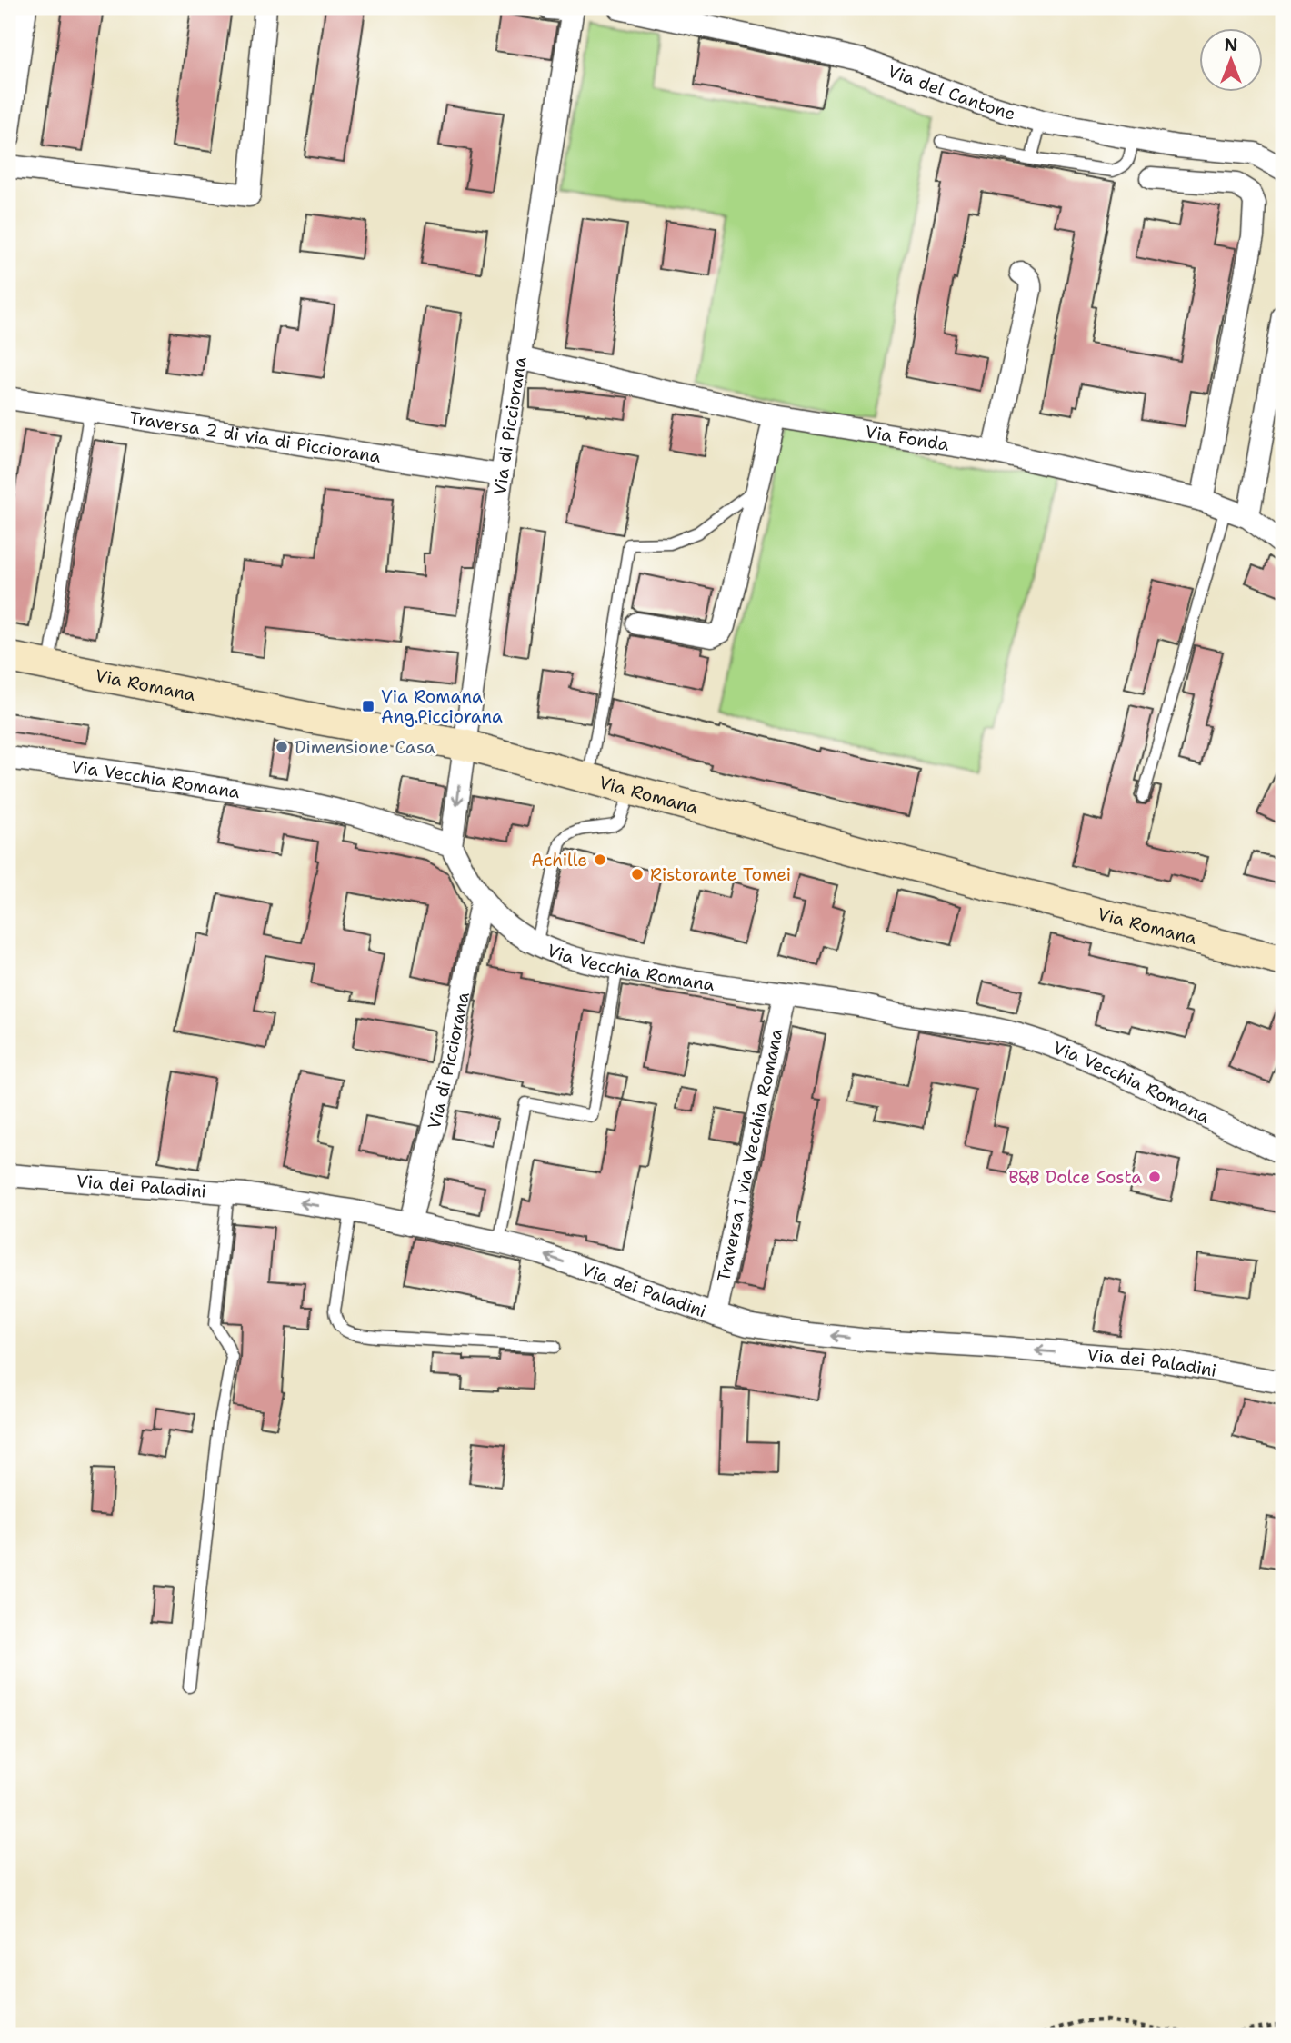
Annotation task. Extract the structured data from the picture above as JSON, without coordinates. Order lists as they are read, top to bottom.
{
  "streets": {
    "main road": ["Via Romana"],
    "street": [
      "Via del Cantone",
      "Via di Picciorana",
      "Traversa 2 di via di Picciorana",
      "Via Fonda",
      "Via Vecchia Romana",
      "Traversa 1 via Vecchia Romana",
      "Via dei Paladini"
    ]
  },
  "crossings": [
    ["Via di Picciorana", "Traversa 2 di via di Picciorana"],
    ["Via di Picciorana", "Via Fonda"],
    ["Via di Picciorana", "Via Romana"],
    ["Via di Picciorana", "Via Vecchia Romana"],
    ["Via di Picciorana", "Via dei Paladini"],
    ["Via Vecchia Romana", "Traversa 1 via Vecchia Romana"],
    ["Traversa 1 via Vecchia Romana", "Via dei Paladini"]
  ],
  "one_way": ["Via dei Paladini"],
  "places": {
    "transit": ["Via Romana Ang.Picciorana"],
    "other": [
      "Dimensione Casa",
      "Achille",
      "Ristorante Tomei",
      "B&B Dolce Sosta"
    ]
  },
  "north": "top"
}
